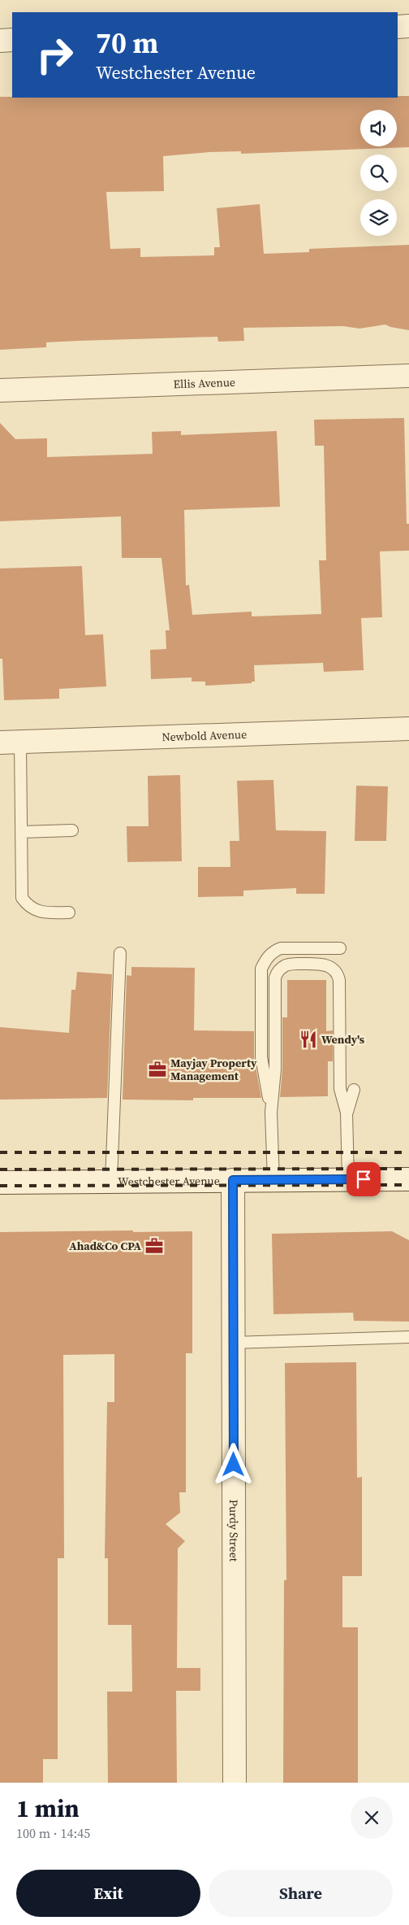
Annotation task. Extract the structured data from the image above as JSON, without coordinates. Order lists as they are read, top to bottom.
{
  "streets": {
    "street": [
      "Ellis Avenue",
      "Newbold Avenue",
      "Westchester Avenue",
      "Purdy Street"
    ]
  },
  "crossings": [
    ["Westchester Avenue", "Purdy Street"]
  ],
  "places": {
    "restaurant": ["Wendy's"],
    "office": ["Mayjay Property Management", "Ahad&Co CPA"]
  },
  "page": {
    "turn": ["70 m", "Westchester Avenue"],
    "heading": ["1 min", "100 m · 14:45"],
    "buttons": ["Exit", "Share"]
  }
}
